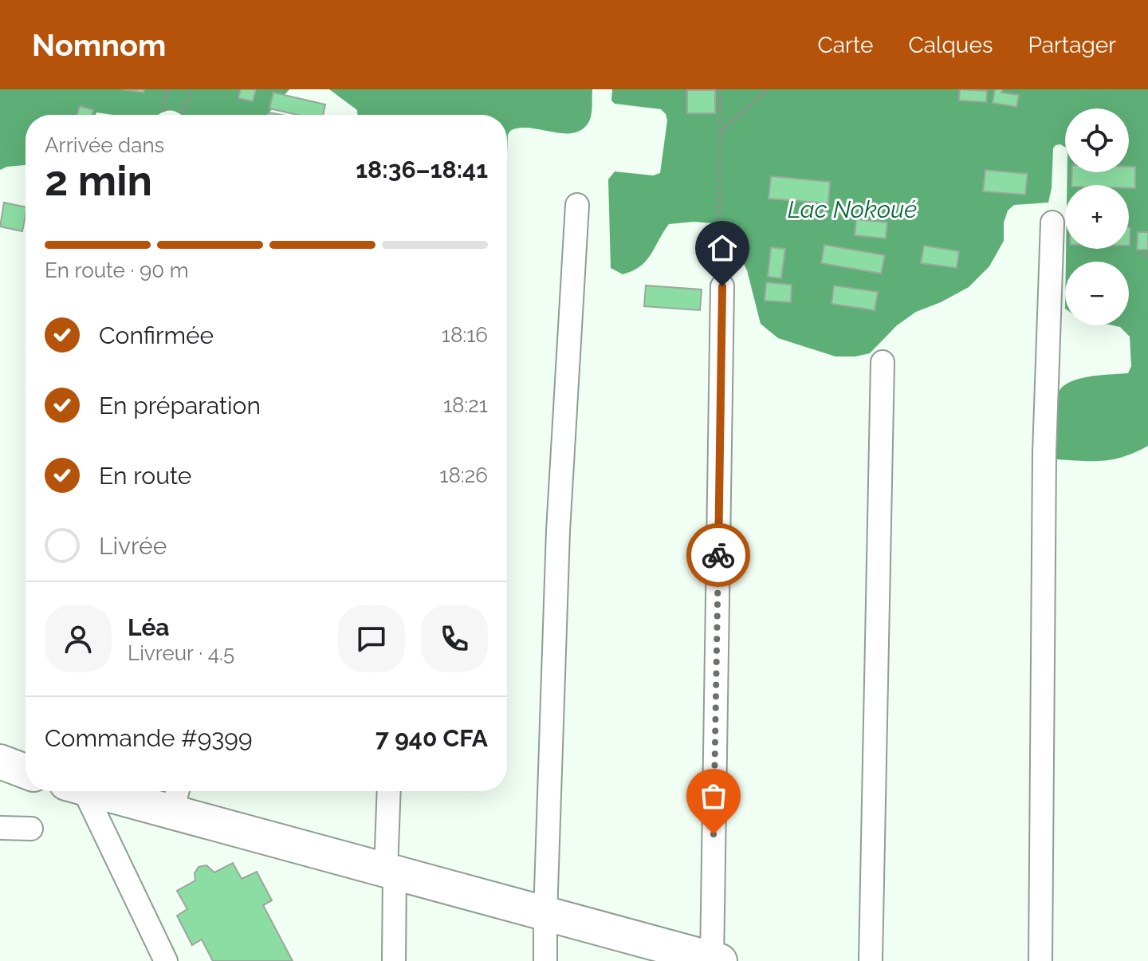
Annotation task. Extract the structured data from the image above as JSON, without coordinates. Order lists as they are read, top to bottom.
{
  "water": ["Lac Nokoué"],
  "page": {
    "header": "Nomnom",
    "nav": ["Carte", "Calques", "Partager"],
    "map_buttons": ["+", "−"],
    "heading": ["2 min", "Arrivée dans", "18:36–18:41"],
    "panel": [
      "Léa",
      "Livreur · 4.5",
      "Commande #9399",
      "7 940 CFA"
    ],
    "bar": "En route · 90 m",
    "list": [
      ["Confirmée", "18:16"],
      ["En préparation", "18:21"],
      ["En route", "18:26"],
      "Livrée"
    ]
  }
}
